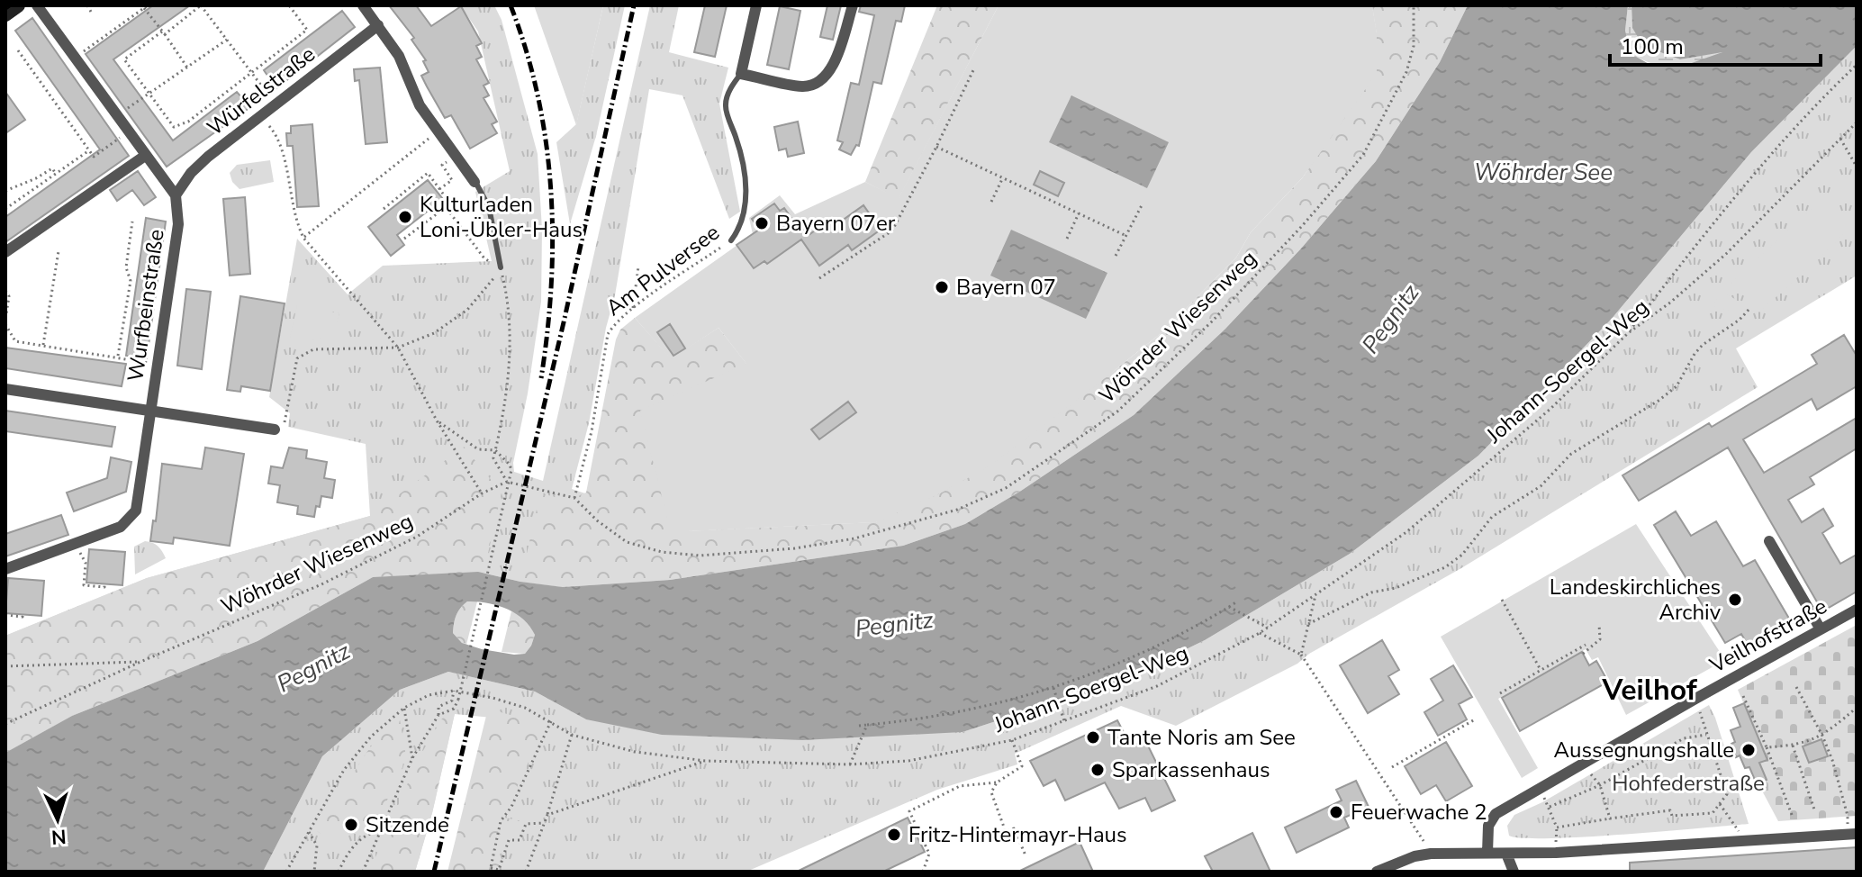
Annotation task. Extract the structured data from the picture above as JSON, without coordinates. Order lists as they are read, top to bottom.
{
  "streets": {
    "street": ["Würfelstraße", "Wurfbeinstraße", "Veilhofstraße"],
    "lane": ["Am Pulversee"],
    "path": ["Wöhrder Wiesenweg", "Johann-Soergel-Weg"]
  },
  "crossings": [
    ["Würfelstraße", "Wurfbeinstraße"],
    ["Am Pulversee", "Wöhrder Wiesenweg"]
  ],
  "districts": ["Veilhof"],
  "water": ["Wöhrder See", "Pegnitz"],
  "parks": ["Hohfederstraße"],
  "places": [
    "Kulturladen Loni-Übler-Haus",
    "Bayern 07er",
    "Bayern 07",
    "Landeskirchliches Archiv",
    "Tante Noris am See",
    "Aussegnungshalle",
    "Sparkassenhaus",
    "Feuerwache 2",
    "Sitzende",
    "Fritz-Hintermayr-Haus"
  ],
  "scale_bar": "100 m",
  "north": "bottom"
}
